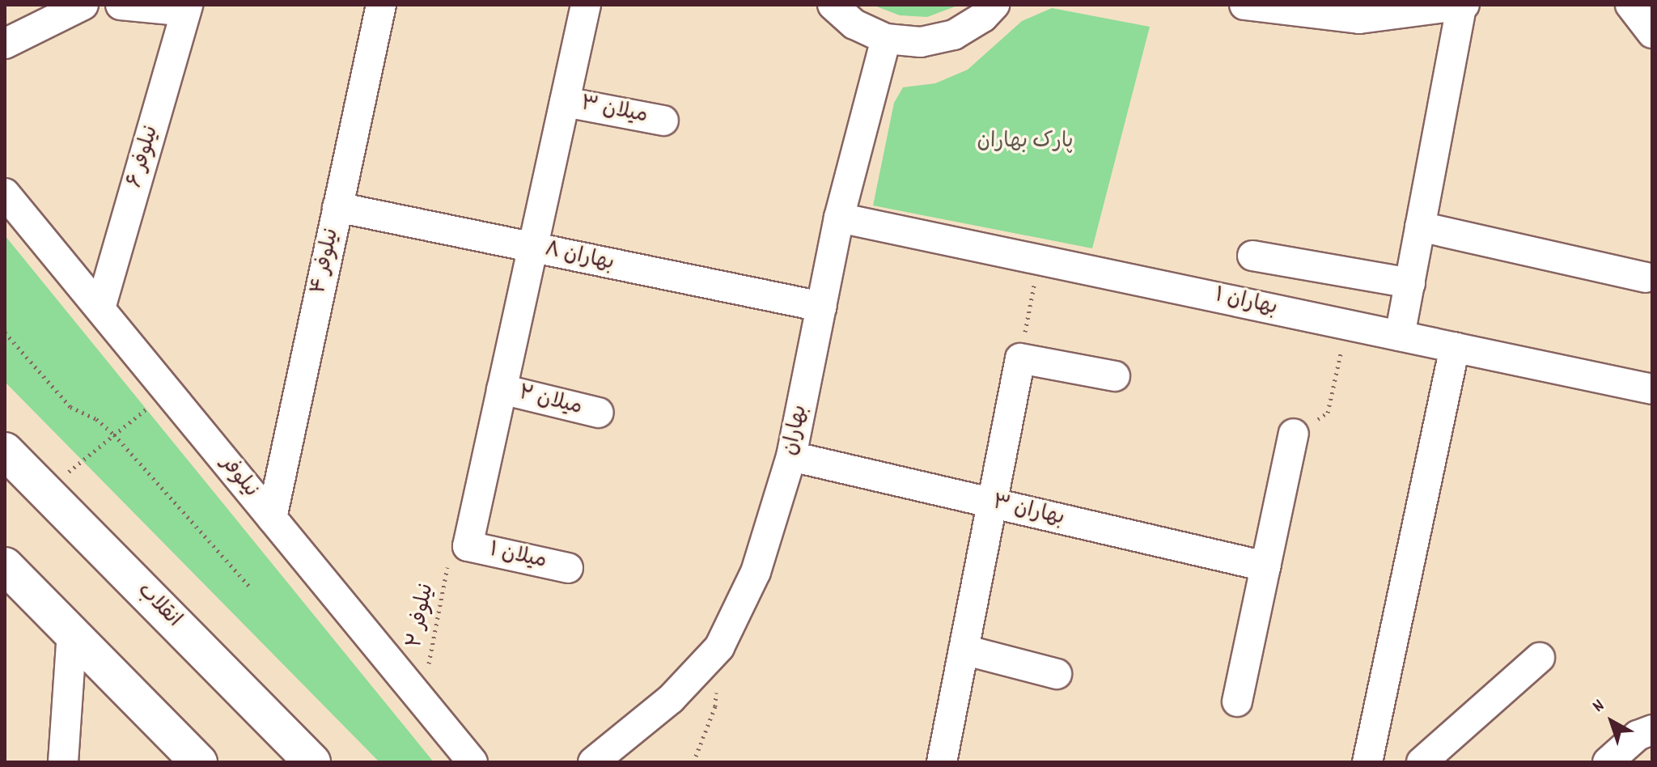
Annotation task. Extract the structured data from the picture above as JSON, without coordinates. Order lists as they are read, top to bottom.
{
  "streets": {
    "main road": ["انقلاب"],
    "street": [
      "میلان ۳",
      "نیلوفر ۶",
      "بهاران ۸",
      "نیلوفر ۴",
      "بهاران ۱",
      "میلان ۲",
      "بهاران",
      "نیلوفر",
      "بهاران ۳",
      "میلان ۱"
    ],
    "path": ["نیلوفر ۲"]
  },
  "crossings": [
    ["نیلوفر ۶", "نیلوفر"],
    ["بهاران ۸", "نیلوفر ۴"],
    ["بهاران ۸", "بهاران"],
    ["نیلوفر ۴", "نیلوفر"],
    ["بهاران ۱", "بهاران"],
    ["بهاران", "بهاران ۳"],
    ["نیلوفر", "نیلوفر ۲"],
    ["میلان ۱", "نیلوفر ۲"]
  ],
  "parks": ["پارک بهاران"],
  "north": "top left"
}
